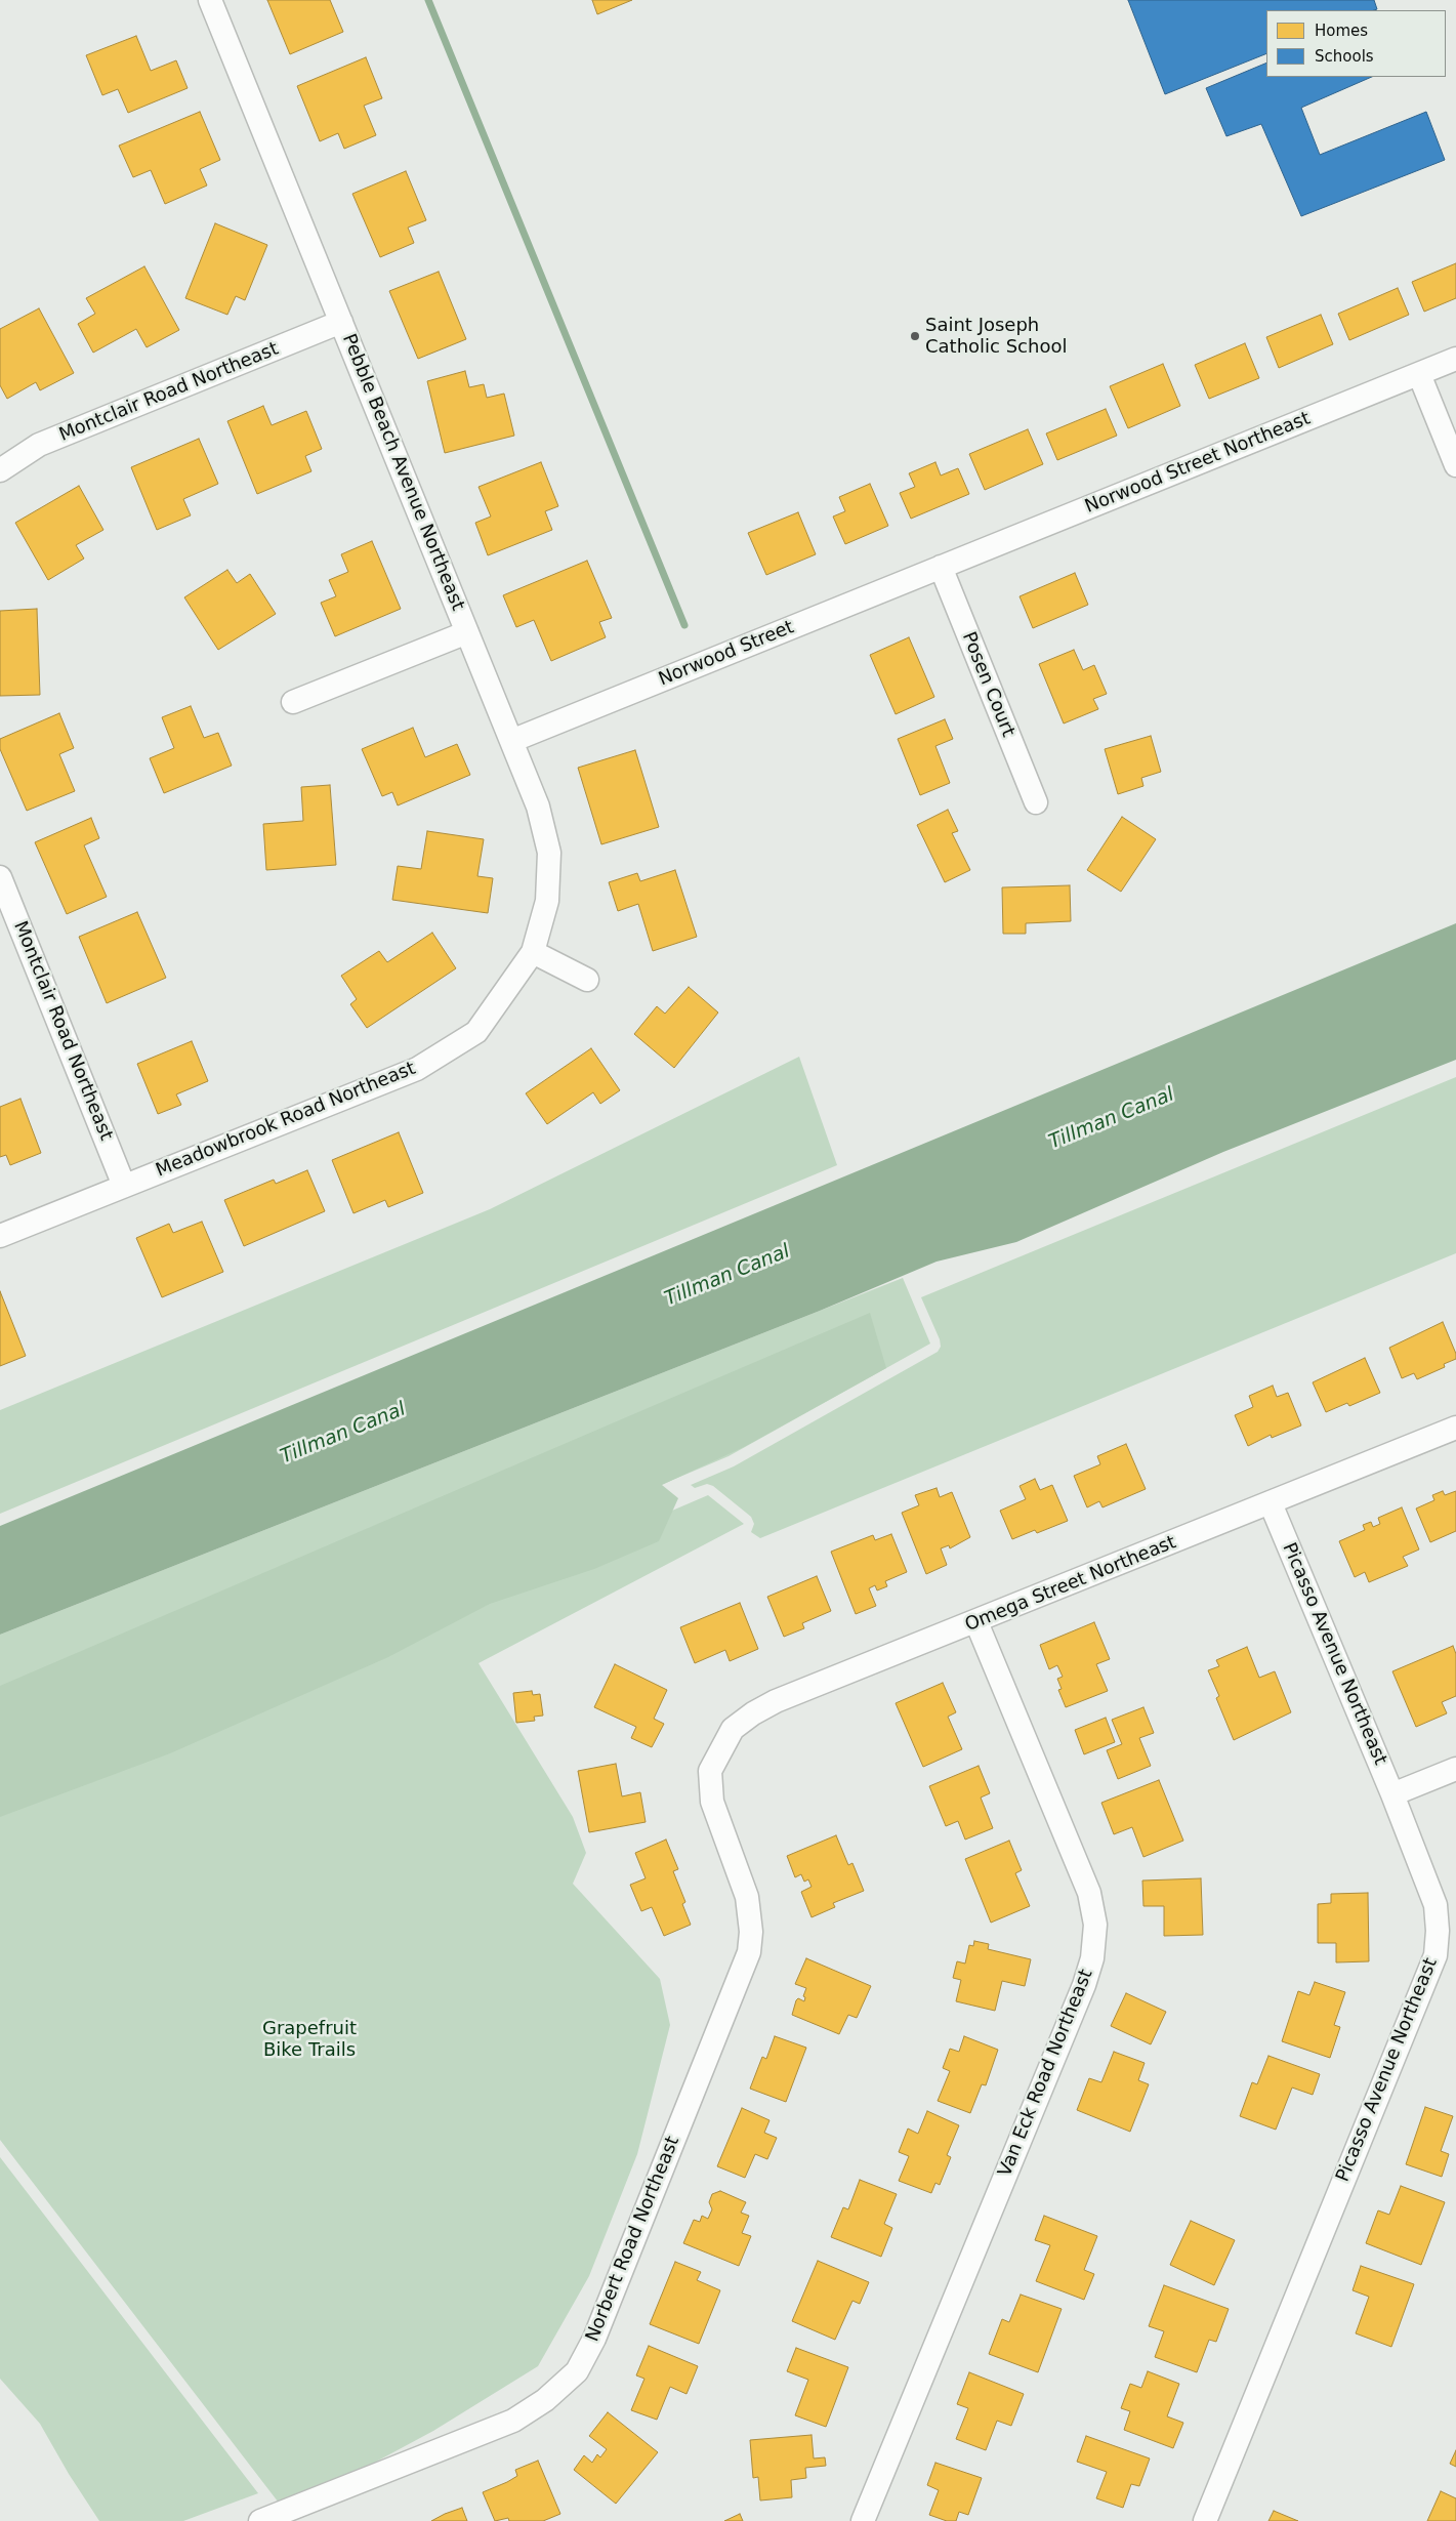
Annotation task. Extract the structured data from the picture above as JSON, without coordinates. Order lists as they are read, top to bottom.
{
  "streets": {
    "street": [
      "Montclair Road Northeast",
      "Norwood Street Northeast",
      "Pebble Beach Avenue Northeast",
      "Norwood Street",
      "Posen Court",
      "Meadowbrook Road Northeast",
      "Omega Street Northeast",
      "Picasso Avenue Northeast",
      "Van Eck Road Northeast",
      "Norbert Road Northeast"
    ]
  },
  "crossings": [
    ["Montclair Road Northeast", "Pebble Beach Avenue Northeast"],
    ["Montclair Road Northeast", "Meadowbrook Road Northeast"],
    ["Norwood Street Northeast", "Norwood Street"],
    ["Norwood Street Northeast", "Posen Court"],
    ["Pebble Beach Avenue Northeast", "Norwood Street"],
    ["Pebble Beach Avenue Northeast", "Meadowbrook Road Northeast"],
    ["Norwood Street", "Posen Court"],
    ["Omega Street Northeast", "Picasso Avenue Northeast"],
    ["Omega Street Northeast", "Van Eck Road Northeast"],
    ["Omega Street Northeast", "Norbert Road Northeast"]
  ],
  "water": ["Tillman Canal"],
  "parks": ["Grapefruit Bike Trails"],
  "places": ["Saint Joseph Catholic School"],
  "legend": ["Homes", "Schools"]
}
